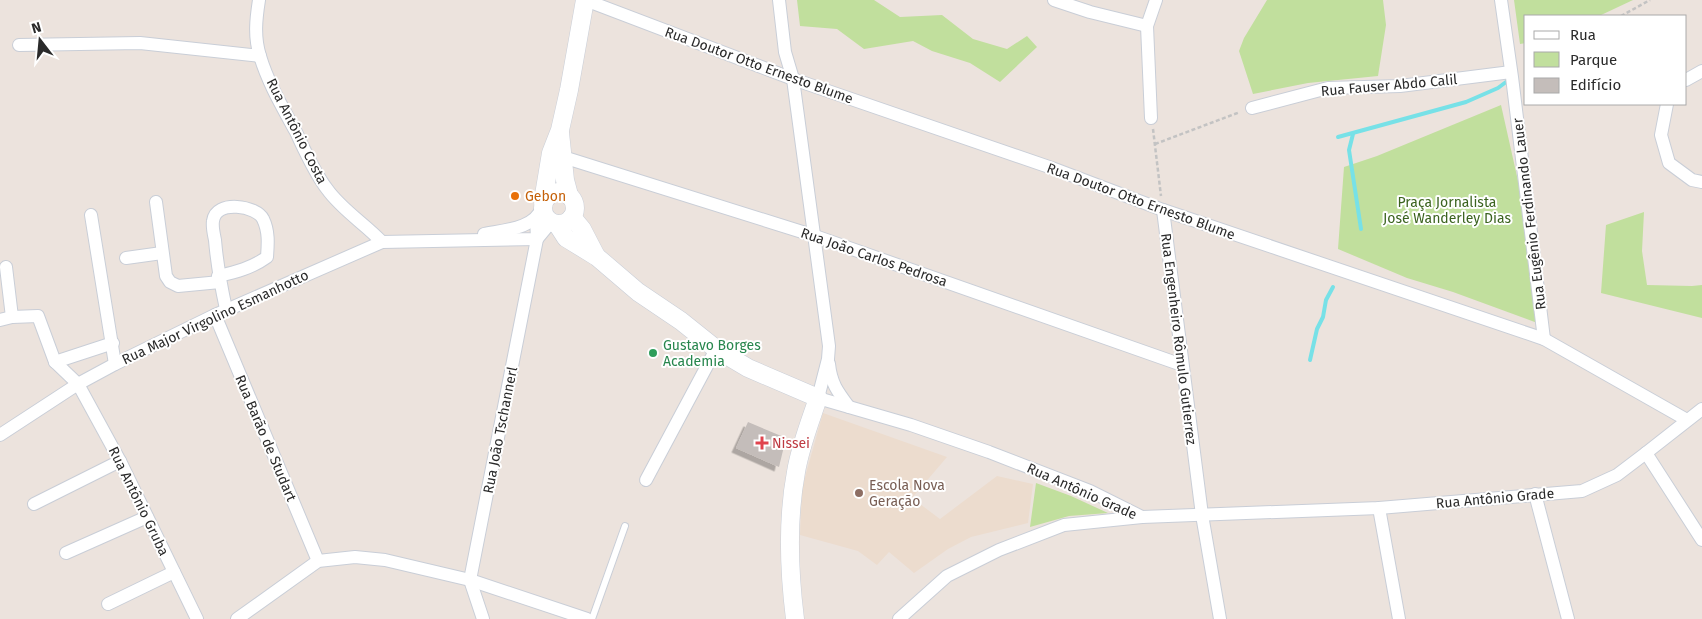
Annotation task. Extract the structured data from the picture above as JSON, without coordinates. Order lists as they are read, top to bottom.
{
  "streets": {
    "main road": ["Rua Antônio Grade"],
    "street": [
      "Rua Doutor Otto Ernesto Blume",
      "Rua Fauser Abdo Calil",
      "Rua Antônio Costa",
      "Rua Eugênio Ferdinando Lauer",
      "Rua João Carlos Pedrosa",
      "Rua Major Virgolino Esmanhotto",
      "Rua Engenheiro Rômulo Gutierrez",
      "Rua João Tschannerl",
      "Rua Barão de Studart",
      "Rua Antônio Gruba"
    ]
  },
  "crossings": [
    ["Rua Doutor Otto Ernesto Blume", "Rua Eugênio Ferdinando Lauer"],
    ["Rua Doutor Otto Ernesto Blume", "Rua Engenheiro Rômulo Gutierrez"],
    ["Rua Doutor Otto Ernesto Blume", "Rua Antônio Grade"],
    ["Rua Fauser Abdo Calil", "Rua Eugênio Ferdinando Lauer"],
    ["Rua Antônio Costa", "Rua Major Virgolino Esmanhotto"],
    ["Rua João Carlos Pedrosa", "Rua Engenheiro Rômulo Gutierrez"],
    ["Rua Major Virgolino Esmanhotto", "Rua João Tschannerl"],
    ["Rua Major Virgolino Esmanhotto", "Rua Barão de Studart"],
    ["Rua Major Virgolino Esmanhotto", "Rua Antônio Grade"],
    ["Rua Major Virgolino Esmanhotto", "Rua Antônio Gruba"],
    ["Rua Engenheiro Rômulo Gutierrez", "Rua Antônio Grade"],
    ["Rua João Tschannerl", "Rua Antônio Grade"]
  ],
  "parks": ["Praça Jornalista José Wanderley Dias"],
  "places": {
    "other": ["Gebon", "Gustavo Borges Academia", "Escola Nova Geração"],
    "health": ["Nissei"]
  },
  "legend": ["Rua", "Parque", "Edifício"],
  "north": "top"
}
